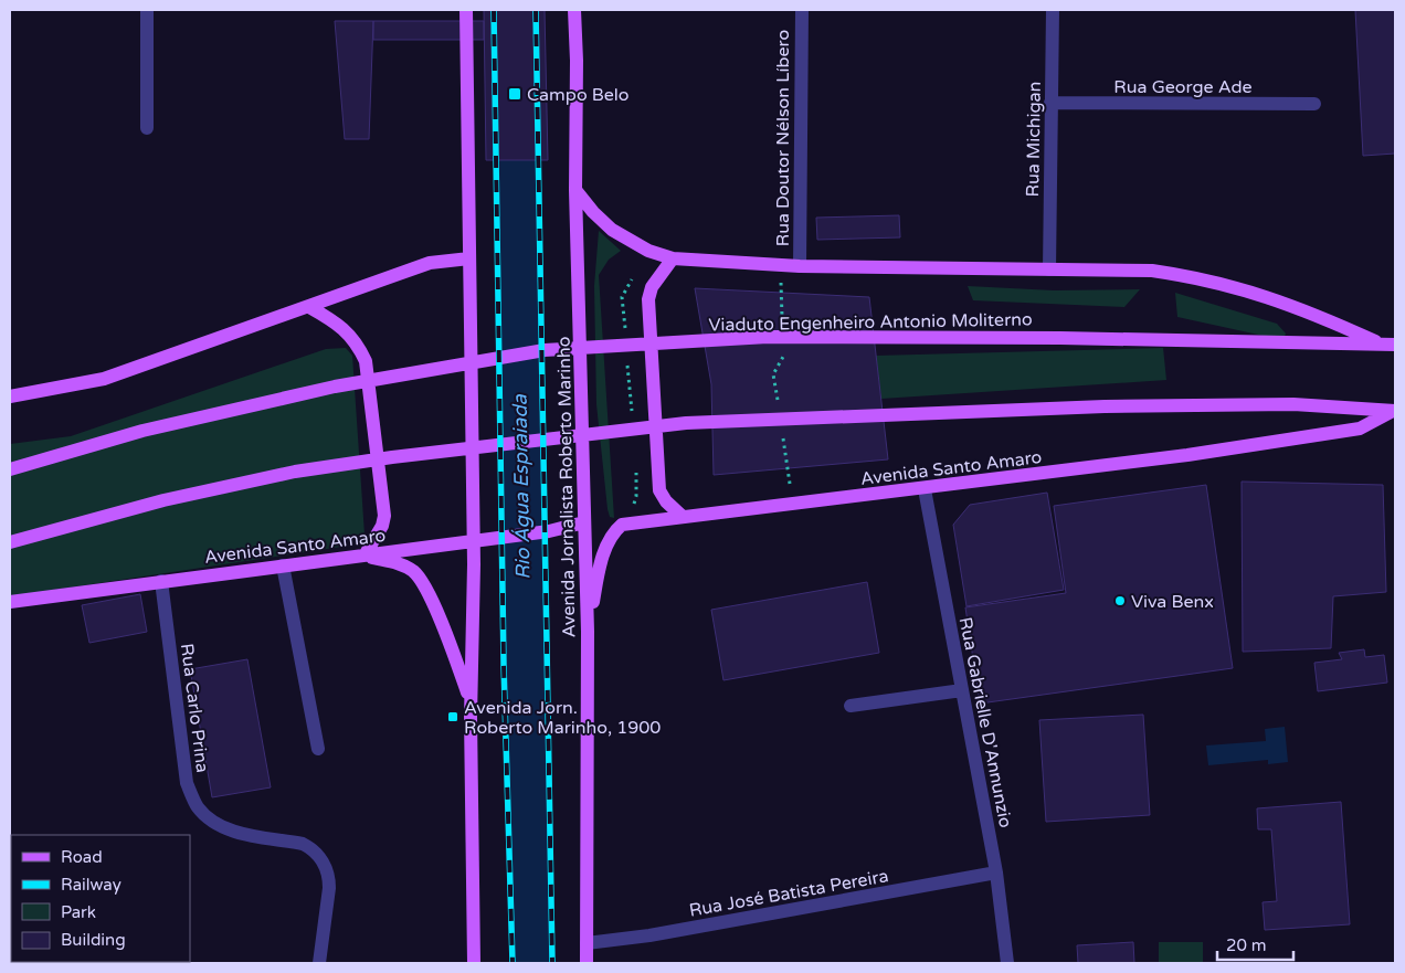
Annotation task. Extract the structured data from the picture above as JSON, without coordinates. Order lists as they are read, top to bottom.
{
  "streets": {
    "main road": ["Viaduto Engenheiro Antonio Moliterno", "Avenida Santo Amaro", "Avenida Jornalista Roberto Marinho"],
    "street": [
      "Rua George Ade",
      "Rua Doutor Nélson Líbero",
      "Rua Michigan",
      "Rua Carlo Prina",
      "Rua Gabrielle D'Annunzio",
      "Rua José Batista Pereira"
    ]
  },
  "crossings": [
    ["Rua George Ade", "Rua Michigan"],
    ["Avenida Santo Amaro", "Avenida Jornalista Roberto Marinho"],
    ["Avenida Santo Amaro", "Rua Carlo Prina"],
    ["Avenida Santo Amaro", "Rua Gabrielle D'Annunzio"],
    ["Avenida Jornalista Roberto Marinho", "Rua José Batista Pereira"],
    ["Rua Gabrielle D'Annunzio", "Rua José Batista Pereira"]
  ],
  "water": ["Rio Água Espraiada"],
  "places": {
    "transit": ["Campo Belo", "Avenida Jorn. Roberto Marinho, 1900"],
    "other": ["Viva Benx"]
  },
  "legend": [
    "Road",
    "Railway",
    "Park",
    "Building"
  ],
  "scale_bar": "20 m"
}
